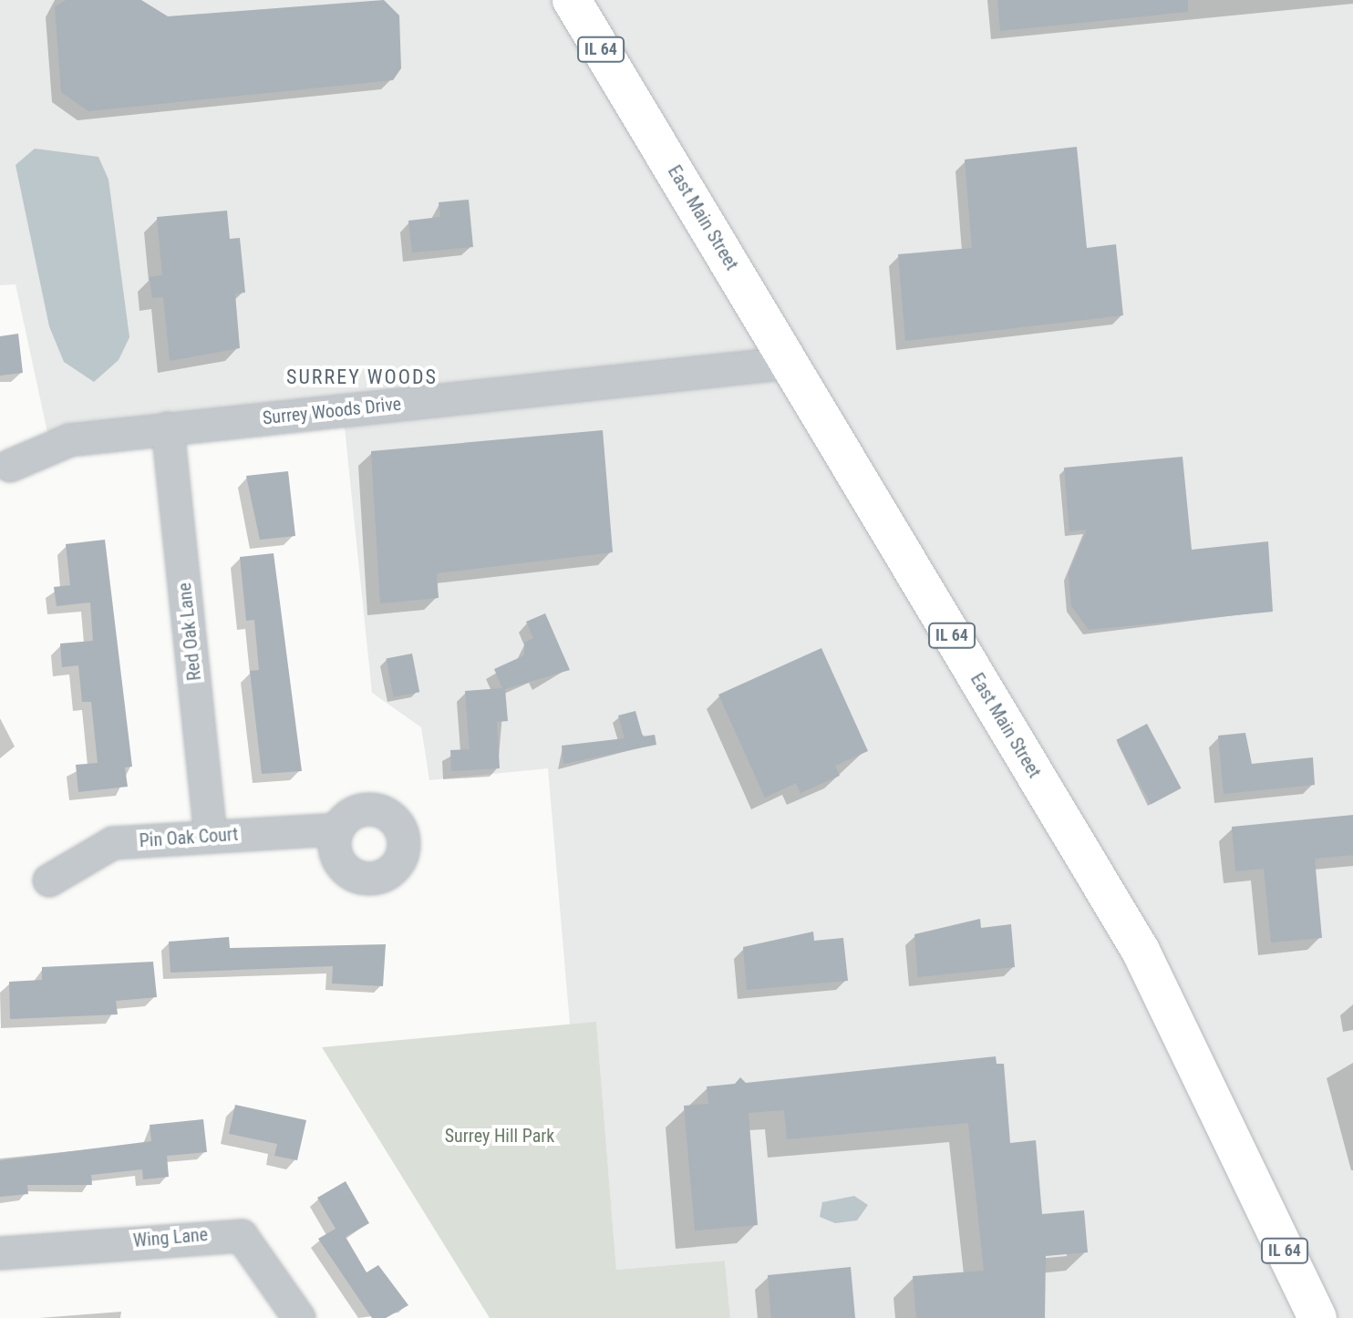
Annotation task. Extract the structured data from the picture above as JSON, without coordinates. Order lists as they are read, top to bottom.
{
  "streets": {
    "main road": ["IL 64", "East Main Street"],
    "street": [
      "Surrey Woods Drive",
      "Red Oak Lane",
      "Pin Oak Court",
      "Wing Lane"
    ]
  },
  "crossings": [
    ["East Main Street", "Surrey Woods Drive"],
    ["Surrey Woods Drive", "Red Oak Lane"],
    ["Red Oak Lane", "Pin Oak Court"]
  ],
  "districts": ["SURREY WOODS"],
  "parks": ["Surrey Hill Park"]
}
